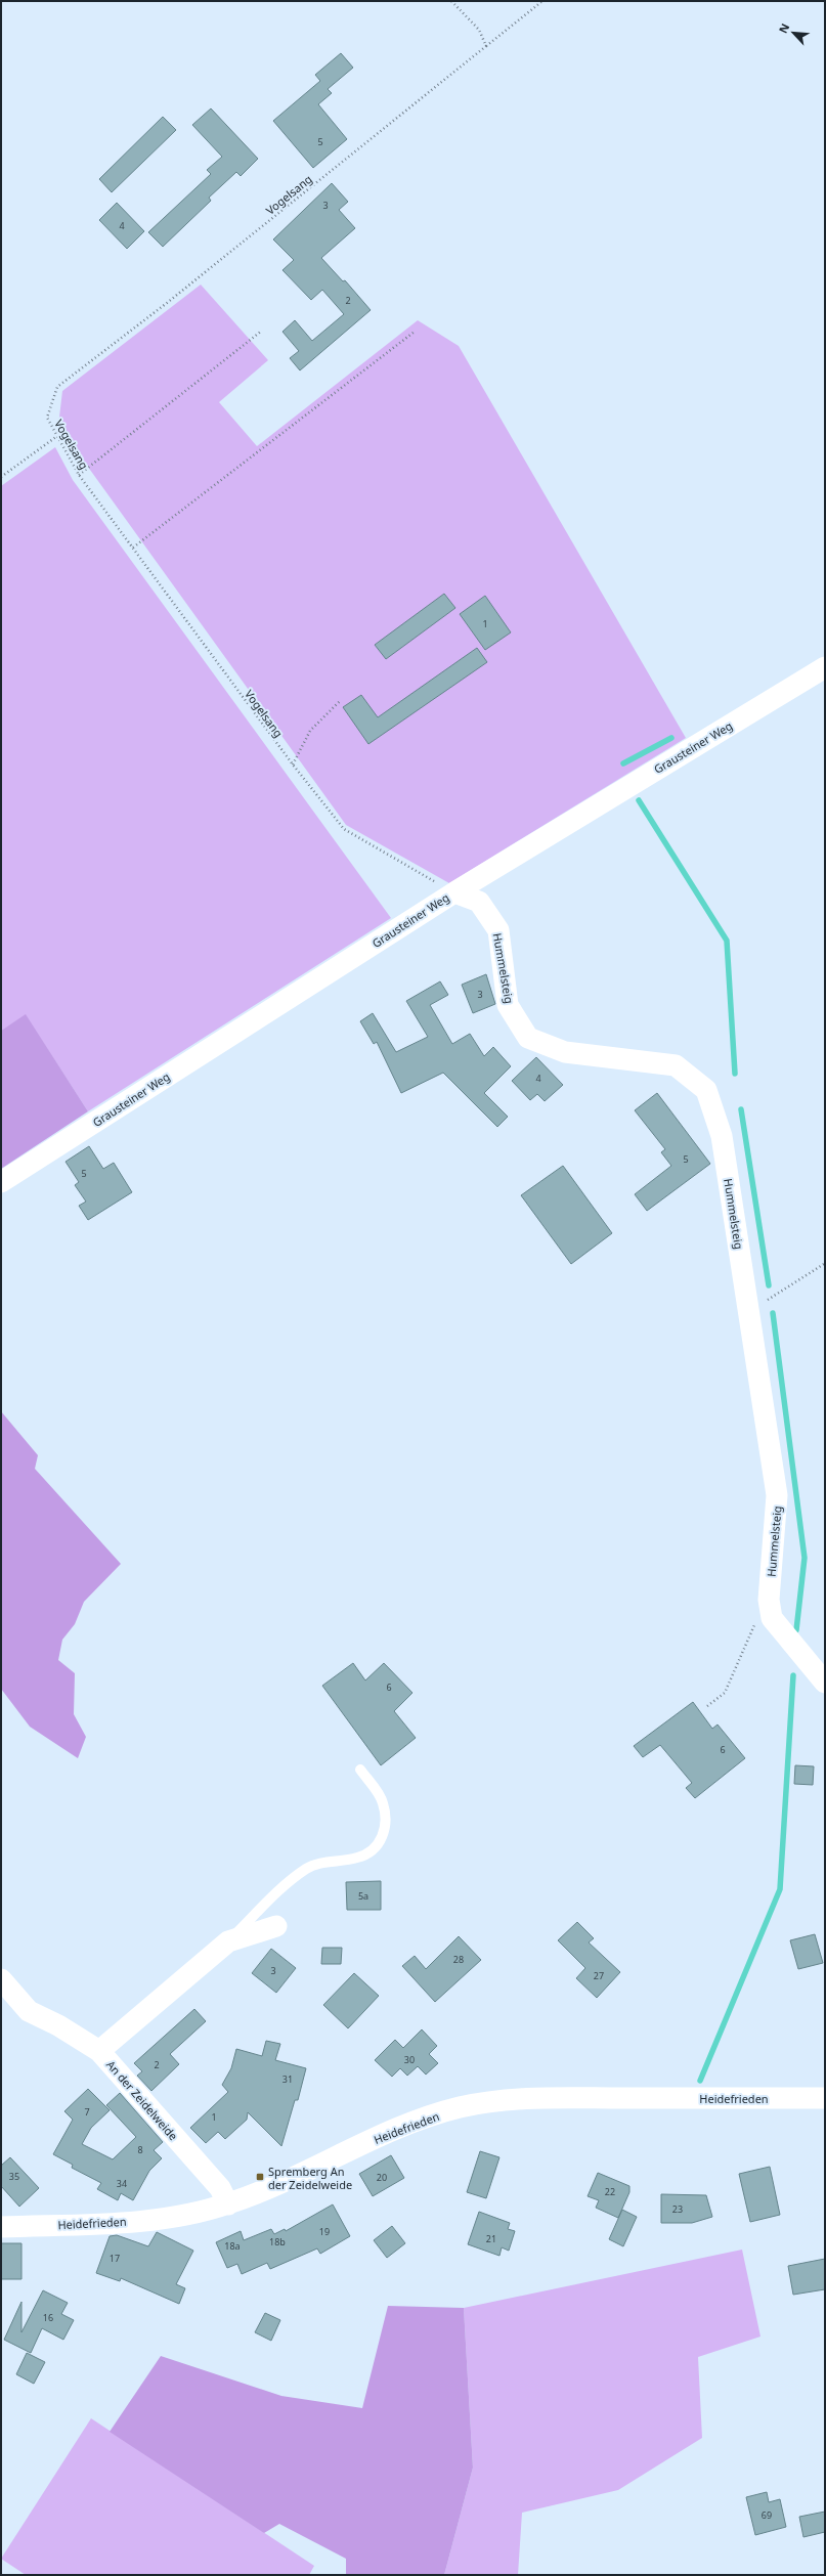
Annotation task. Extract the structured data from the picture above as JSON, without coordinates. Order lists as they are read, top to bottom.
{
  "streets": {
    "street": [
      "Grausteiner Weg",
      "Hummelsteig",
      "Heidefrieden",
      "An der Zeidelweide"
    ],
    "path": ["Vogelsang"]
  },
  "crossings": [
    ["Vogelsang", "Grausteiner Weg"],
    ["Vogelsang", "Hummelsteig"],
    ["Grausteiner Weg", "Hummelsteig"],
    ["Heidefrieden", "An der Zeidelweide"]
  ],
  "places": {
    "transit": ["Spremberg An der Zeidelweide"]
  },
  "house_numbers": [
    "5",
    "3",
    "4",
    "2",
    "1",
    "3",
    "4",
    "5",
    "5",
    "6",
    "6",
    "5a",
    "28",
    "3",
    "27",
    "30",
    "2",
    "31",
    "7",
    "1",
    "8",
    "35",
    "20",
    "34",
    "22",
    "23",
    "19",
    "21",
    "18b",
    "18a",
    "17",
    "16",
    "69"
  ],
  "north": "top left"
}
